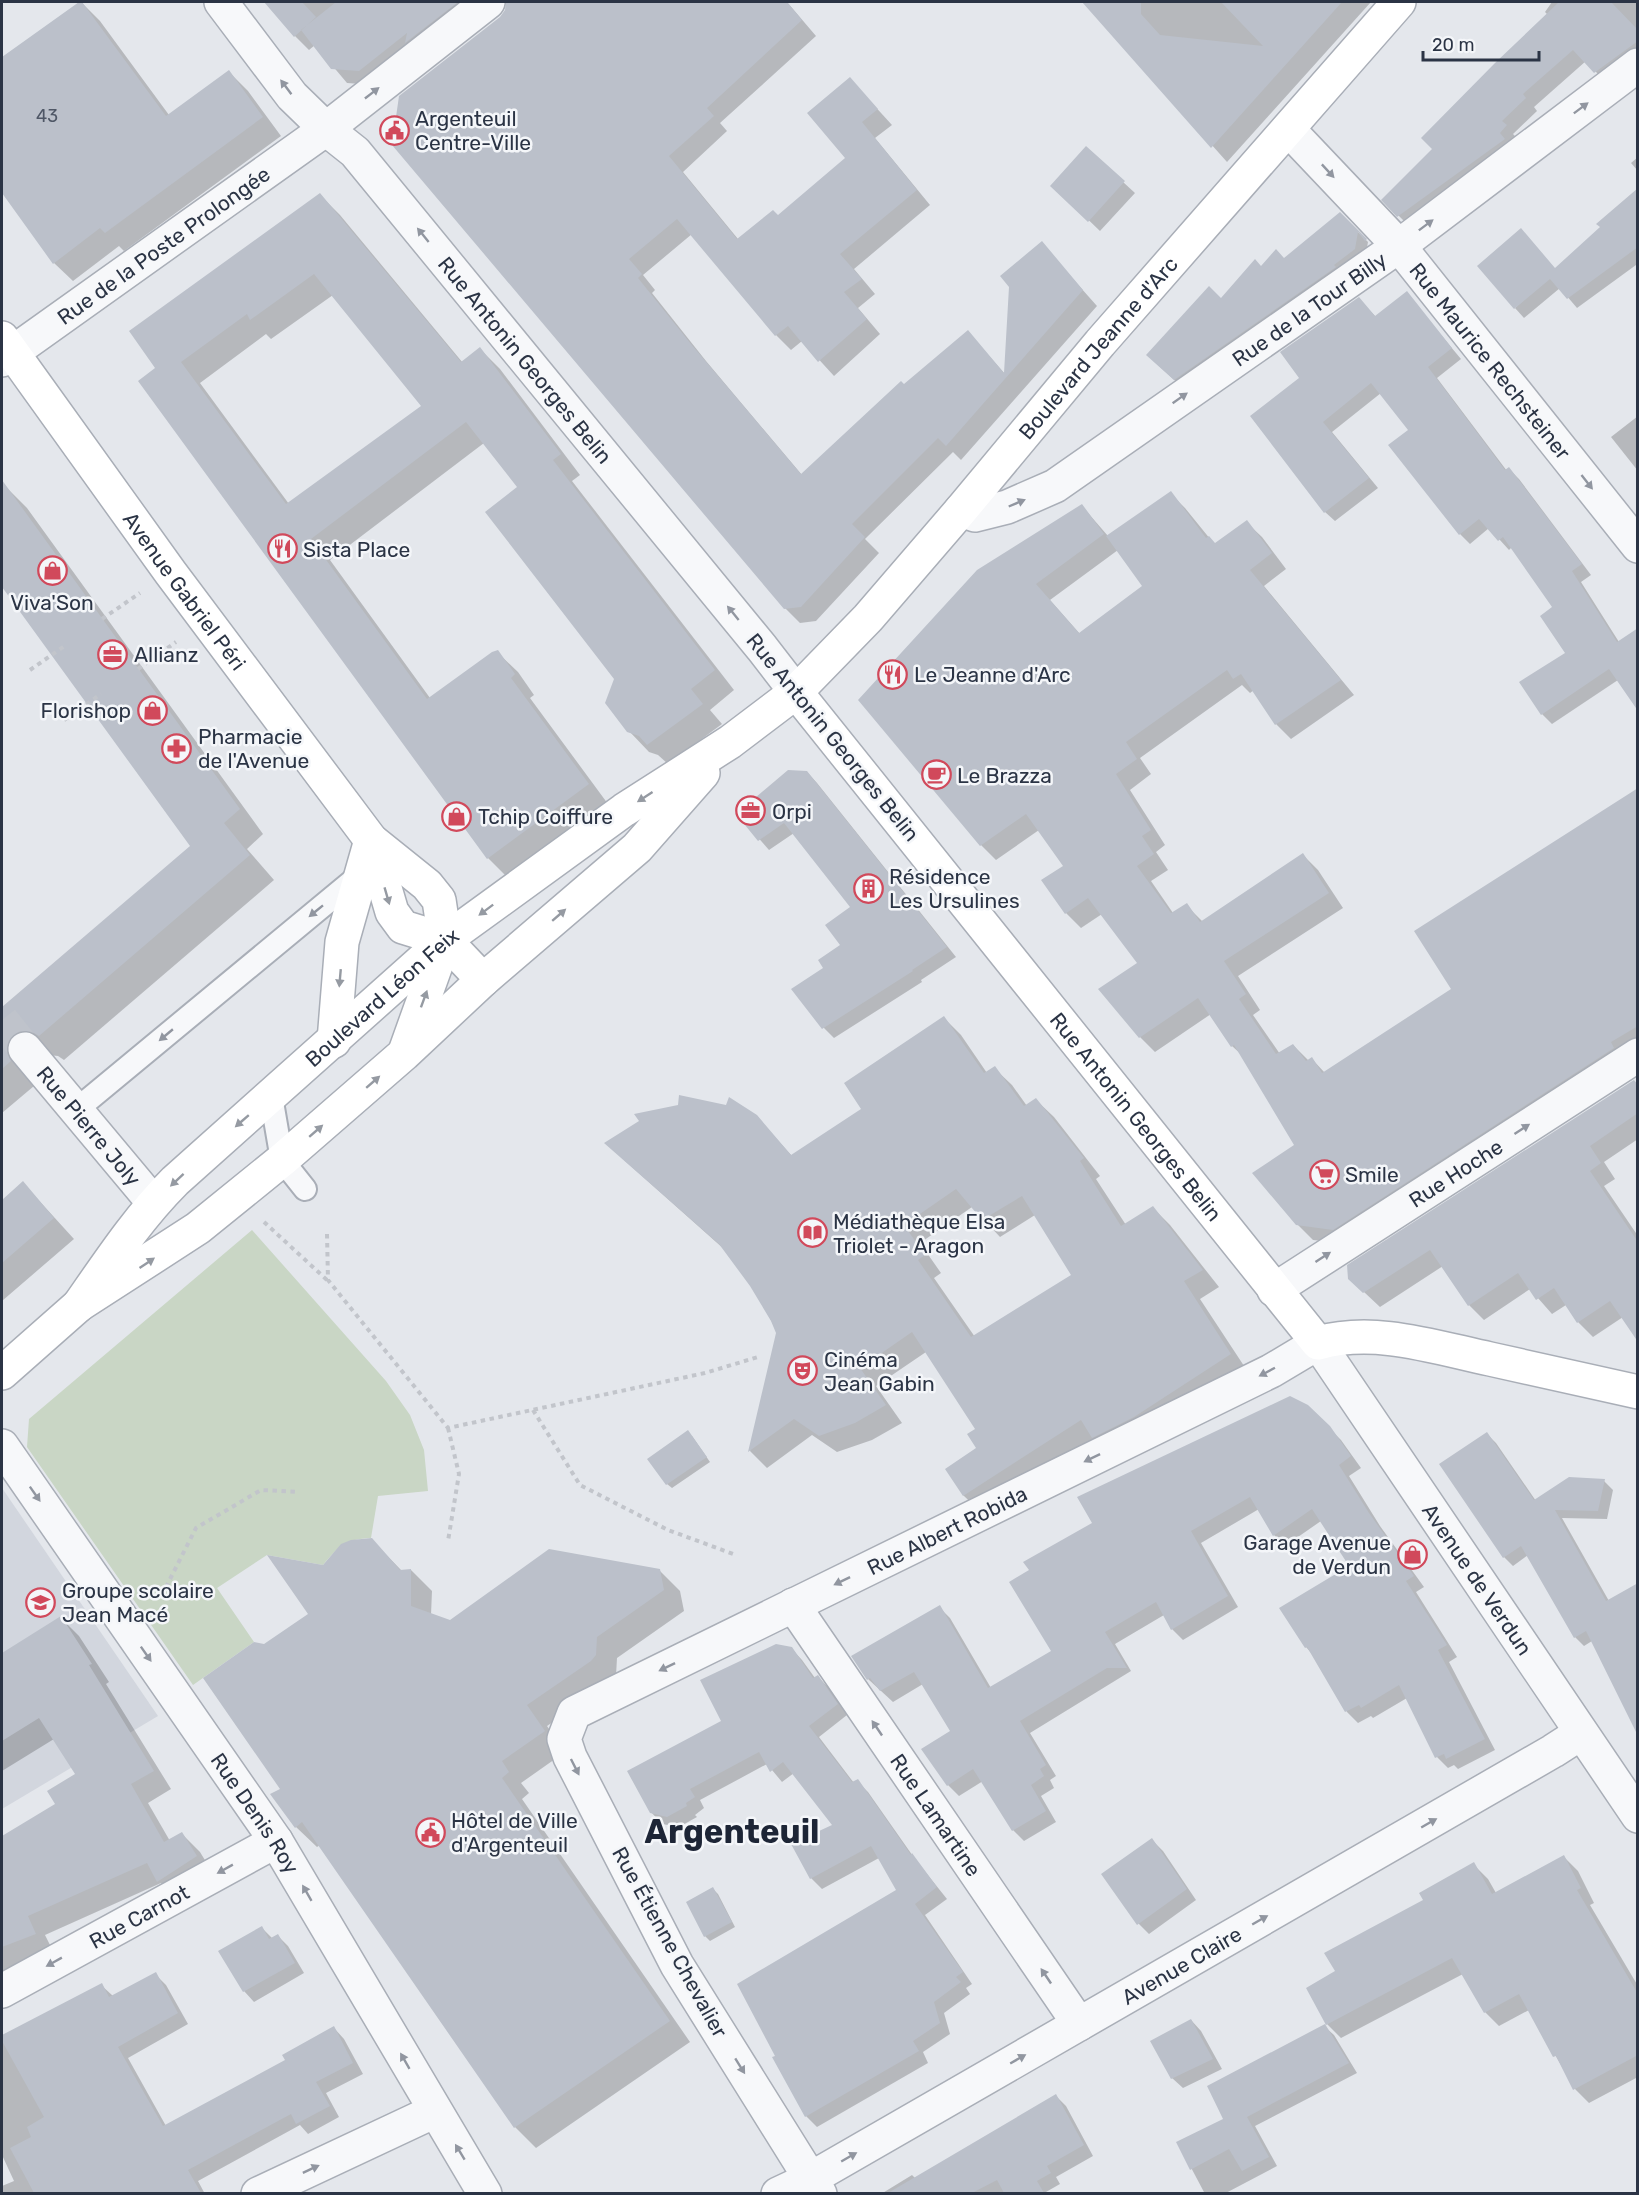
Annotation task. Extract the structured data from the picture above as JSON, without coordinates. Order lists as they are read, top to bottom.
{
  "streets": {
    "main road": [
      "Boulevard Jeanne d'Arc",
      "Rue Antonin Georges Belin",
      "Avenue Gabriel Péri",
      "Boulevard Léon Feix"
    ],
    "street": [
      "Rue de la Poste Prolongée",
      "Rue de la Tour Billy",
      "Rue Maurice Rechsteiner",
      "Rue Pierre Joly",
      "Rue Hoche",
      "Rue Albert Robida",
      "Avenue de Verdun",
      "Rue Denis Roy",
      "Rue Lamartine",
      "Rue Carnot",
      "Rue Étienne Chevalier",
      "Avenue Claire"
    ]
  },
  "crossings": [
    ["Rue de la Poste Prolongée", "Rue Antonin Georges Belin"],
    ["Rue de la Poste Prolongée", "Avenue Gabriel Péri"],
    ["Rue de la Tour Billy", "Boulevard Jeanne d'Arc"],
    ["Rue de la Tour Billy", "Rue Maurice Rechsteiner"],
    ["Boulevard Jeanne d'Arc", "Rue Antonin Georges Belin"],
    ["Boulevard Jeanne d'Arc", "Rue Maurice Rechsteiner"],
    ["Boulevard Jeanne d'Arc", "Boulevard Léon Feix"],
    ["Rue Antonin Georges Belin", "Boulevard Léon Feix"],
    ["Rue Antonin Georges Belin", "Rue Hoche"],
    ["Rue Antonin Georges Belin", "Rue Albert Robida"],
    ["Rue Antonin Georges Belin", "Avenue de Verdun"],
    ["Avenue Gabriel Péri", "Boulevard Léon Feix"],
    ["Boulevard Léon Feix", "Rue Pierre Joly"],
    ["Rue Albert Robida", "Avenue de Verdun"],
    ["Rue Albert Robida", "Rue Lamartine"],
    ["Rue Albert Robida", "Rue Étienne Chevalier"],
    ["Avenue de Verdun", "Avenue Claire"],
    ["Rue Denis Roy", "Rue Carnot"],
    ["Rue Lamartine", "Avenue Claire"],
    ["Rue Étienne Chevalier", "Avenue Claire"]
  ],
  "one_way": [
    "Rue de la Tour Billy",
    "Rue Antonin Georges Belin",
    "Rue Maurice Rechsteiner",
    "Rue Hoche",
    "Rue Albert Robida",
    "Rue Lamartine",
    "Rue Carnot",
    "Rue Étienne Chevalier",
    "Avenue Claire"
  ],
  "districts": ["Argenteuil"],
  "places": {
    "public building": ["Argenteuil Centre-Ville", "Hôtel de Ville d'Argenteuil"],
    "restaurant": ["Sista Place", "Le Jeanne d'Arc"],
    "shop": [
      "Viva'Son",
      "Florishop",
      "Tchip Coiffure",
      "Garage Avenue de Verdun"
    ],
    "office": ["Allianz", "Orpi"],
    "pharmacy": ["Pharmacie de l'Avenue"],
    "cafe": ["Le Brazza"],
    "building": ["Résidence Les Ursulines"],
    "supermarket": ["Smile"],
    "library": ["Médiathèque Elsa Triolet - Aragon"],
    "theatre": ["Cinéma Jean Gabin"],
    "school or university": ["Groupe scolaire Jean Macé"]
  },
  "house_numbers": ["43"],
  "scale_bar": "20 m"
}
